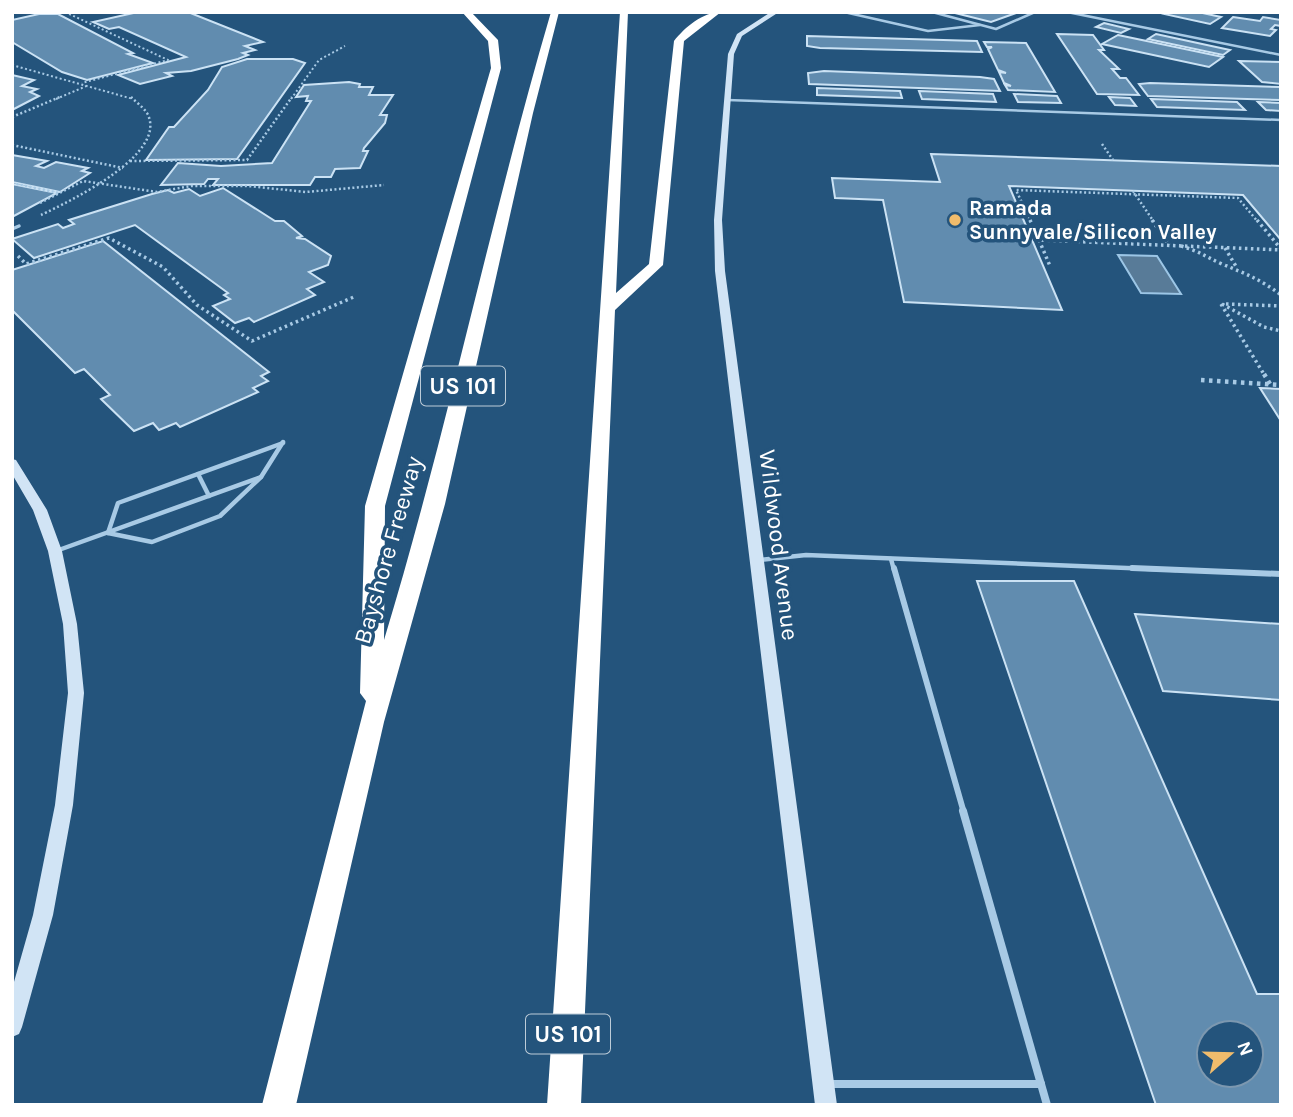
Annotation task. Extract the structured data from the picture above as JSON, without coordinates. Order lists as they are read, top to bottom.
{
  "streets": {
    "highway": ["US 101", "Bayshore Freeway"],
    "street": ["Wildwood Avenue"]
  },
  "places": ["Ramada Sunnyvale/Silicon Valley"],
  "north": "right"
}
